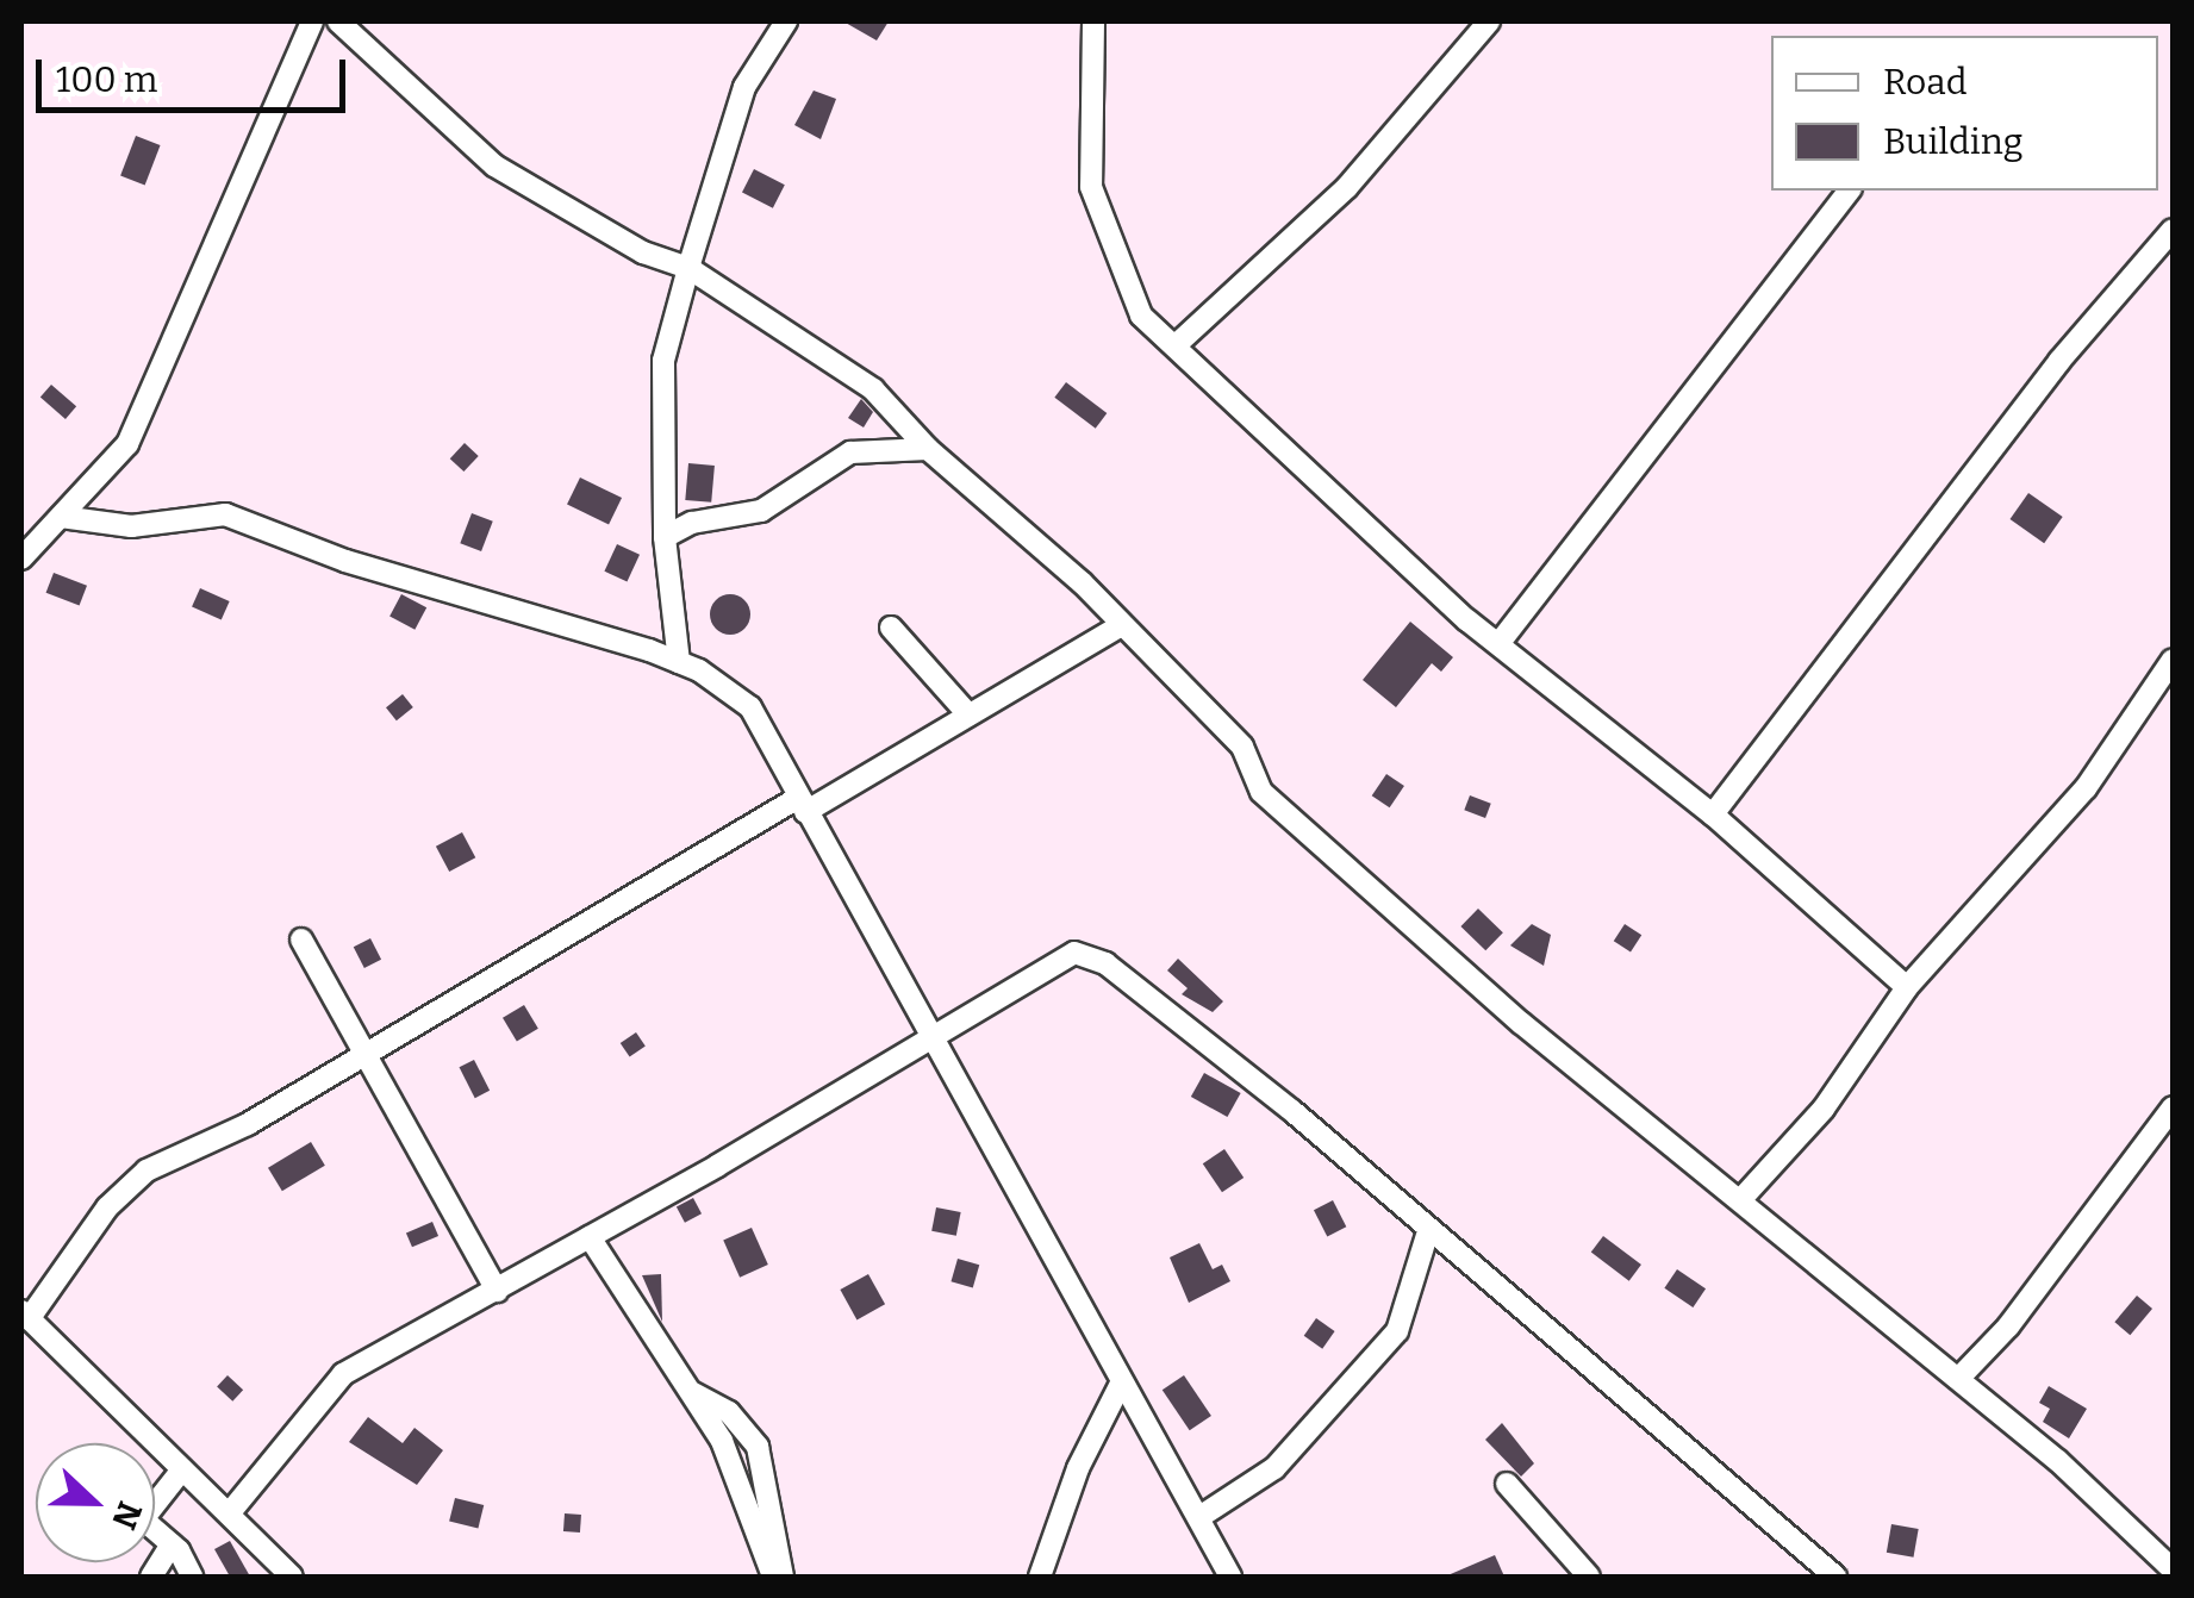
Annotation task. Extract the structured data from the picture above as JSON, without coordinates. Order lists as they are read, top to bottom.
{
  "legend": ["Road", "Building"],
  "scale_bar": "100 m",
  "north": "right"
}
